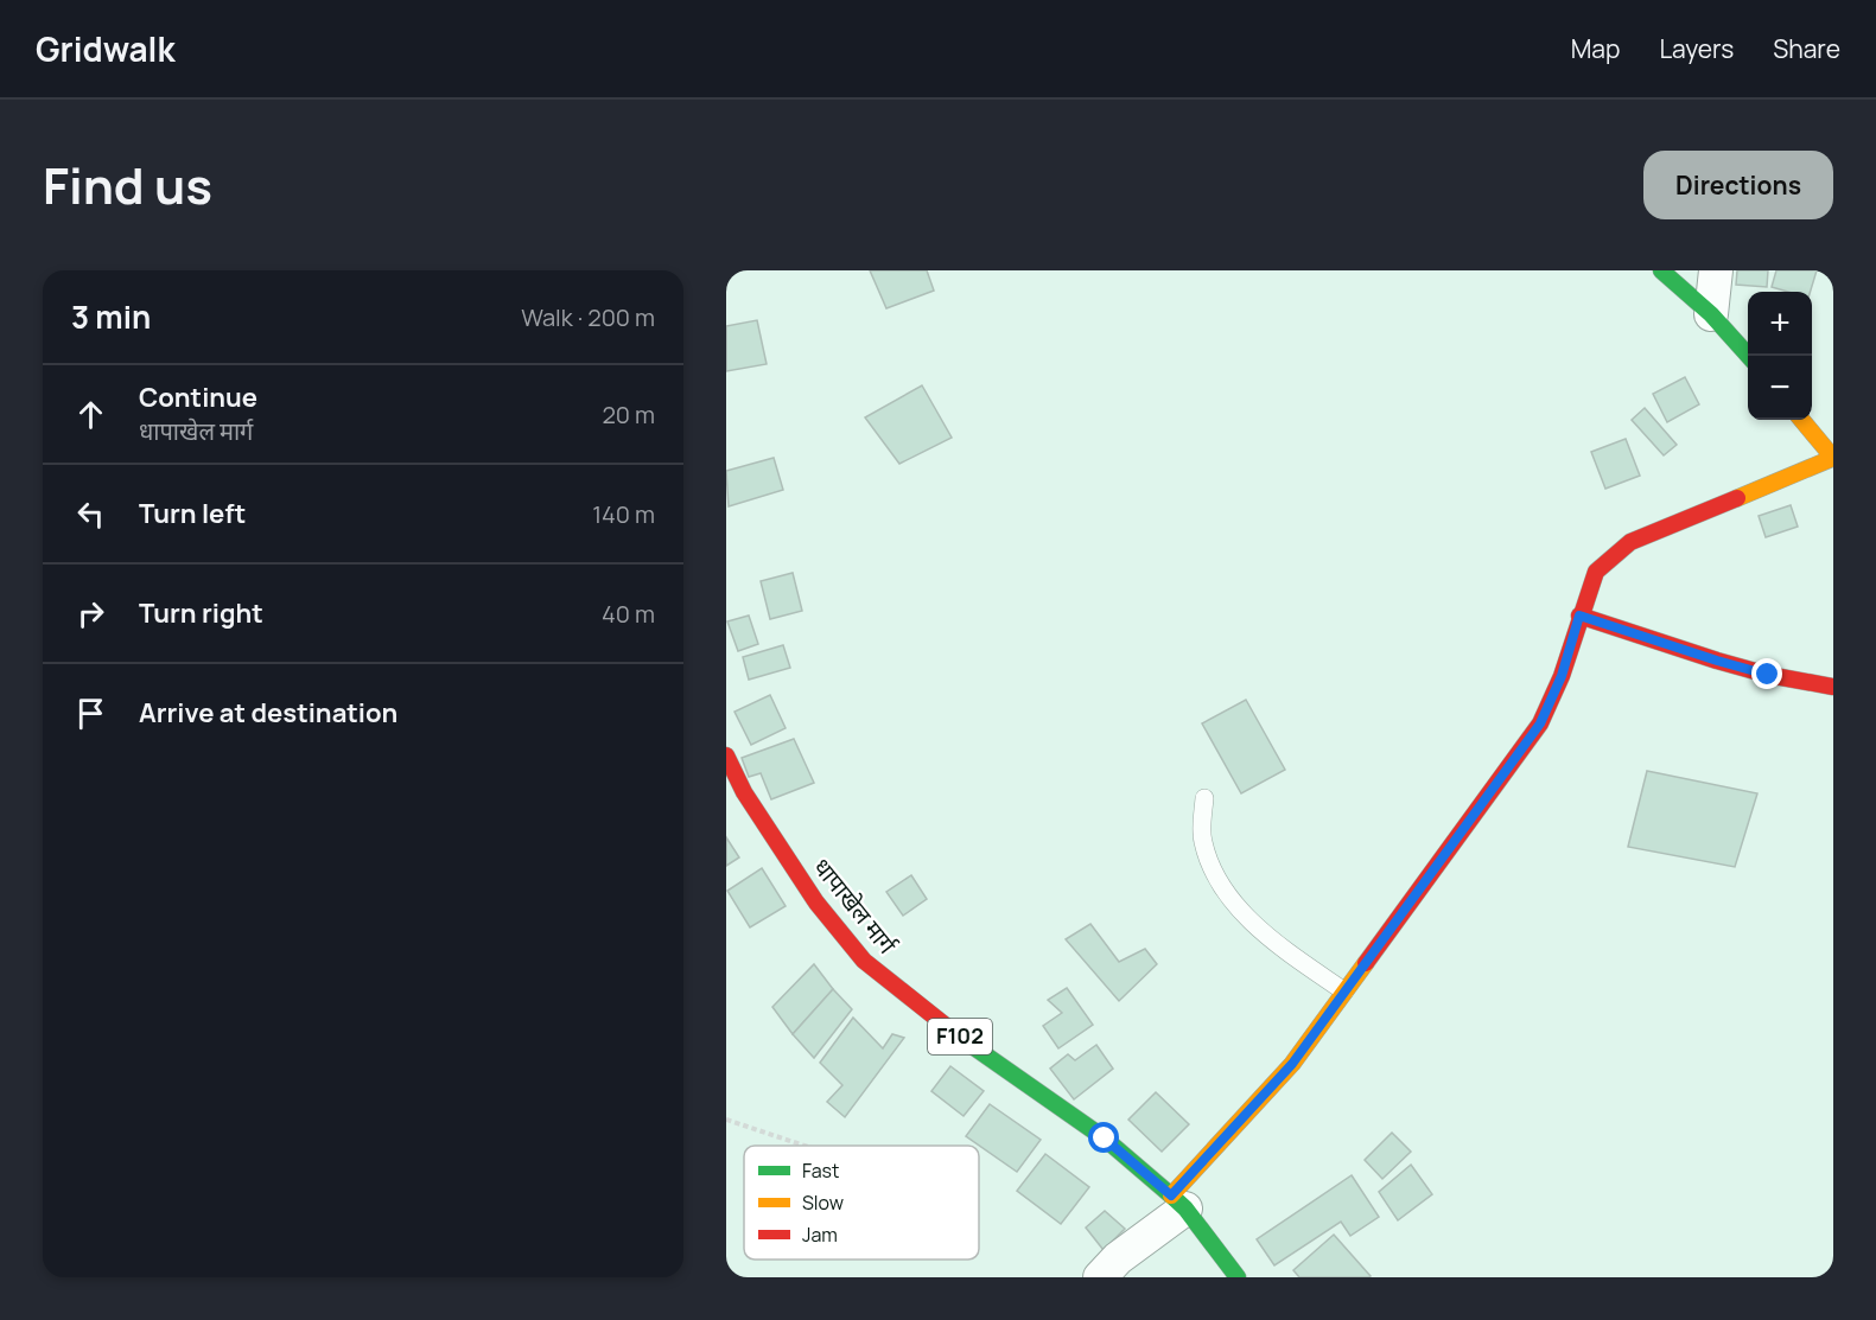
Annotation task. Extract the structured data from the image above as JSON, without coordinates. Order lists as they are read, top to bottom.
{
  "streets": {
    "street": ["धापाखेल मार्ग", "F102"]
  },
  "legend": ["Fast", "Slow", "Jam"],
  "page": {
    "header": "Gridwalk",
    "nav": ["Map", "Layers", "Share"],
    "title": "Find us",
    "buttons": "Directions",
    "heading": ["3 min", "Walk · 200 m"],
    "map_buttons": ["+", "−"],
    "list": [
      ["Continue", "धापाखेल मार्ग", "20 m"],
      ["Turn left", "140 m"],
      ["Turn right", "40 m"],
      "Arrive at destination"
    ]
  }
}
